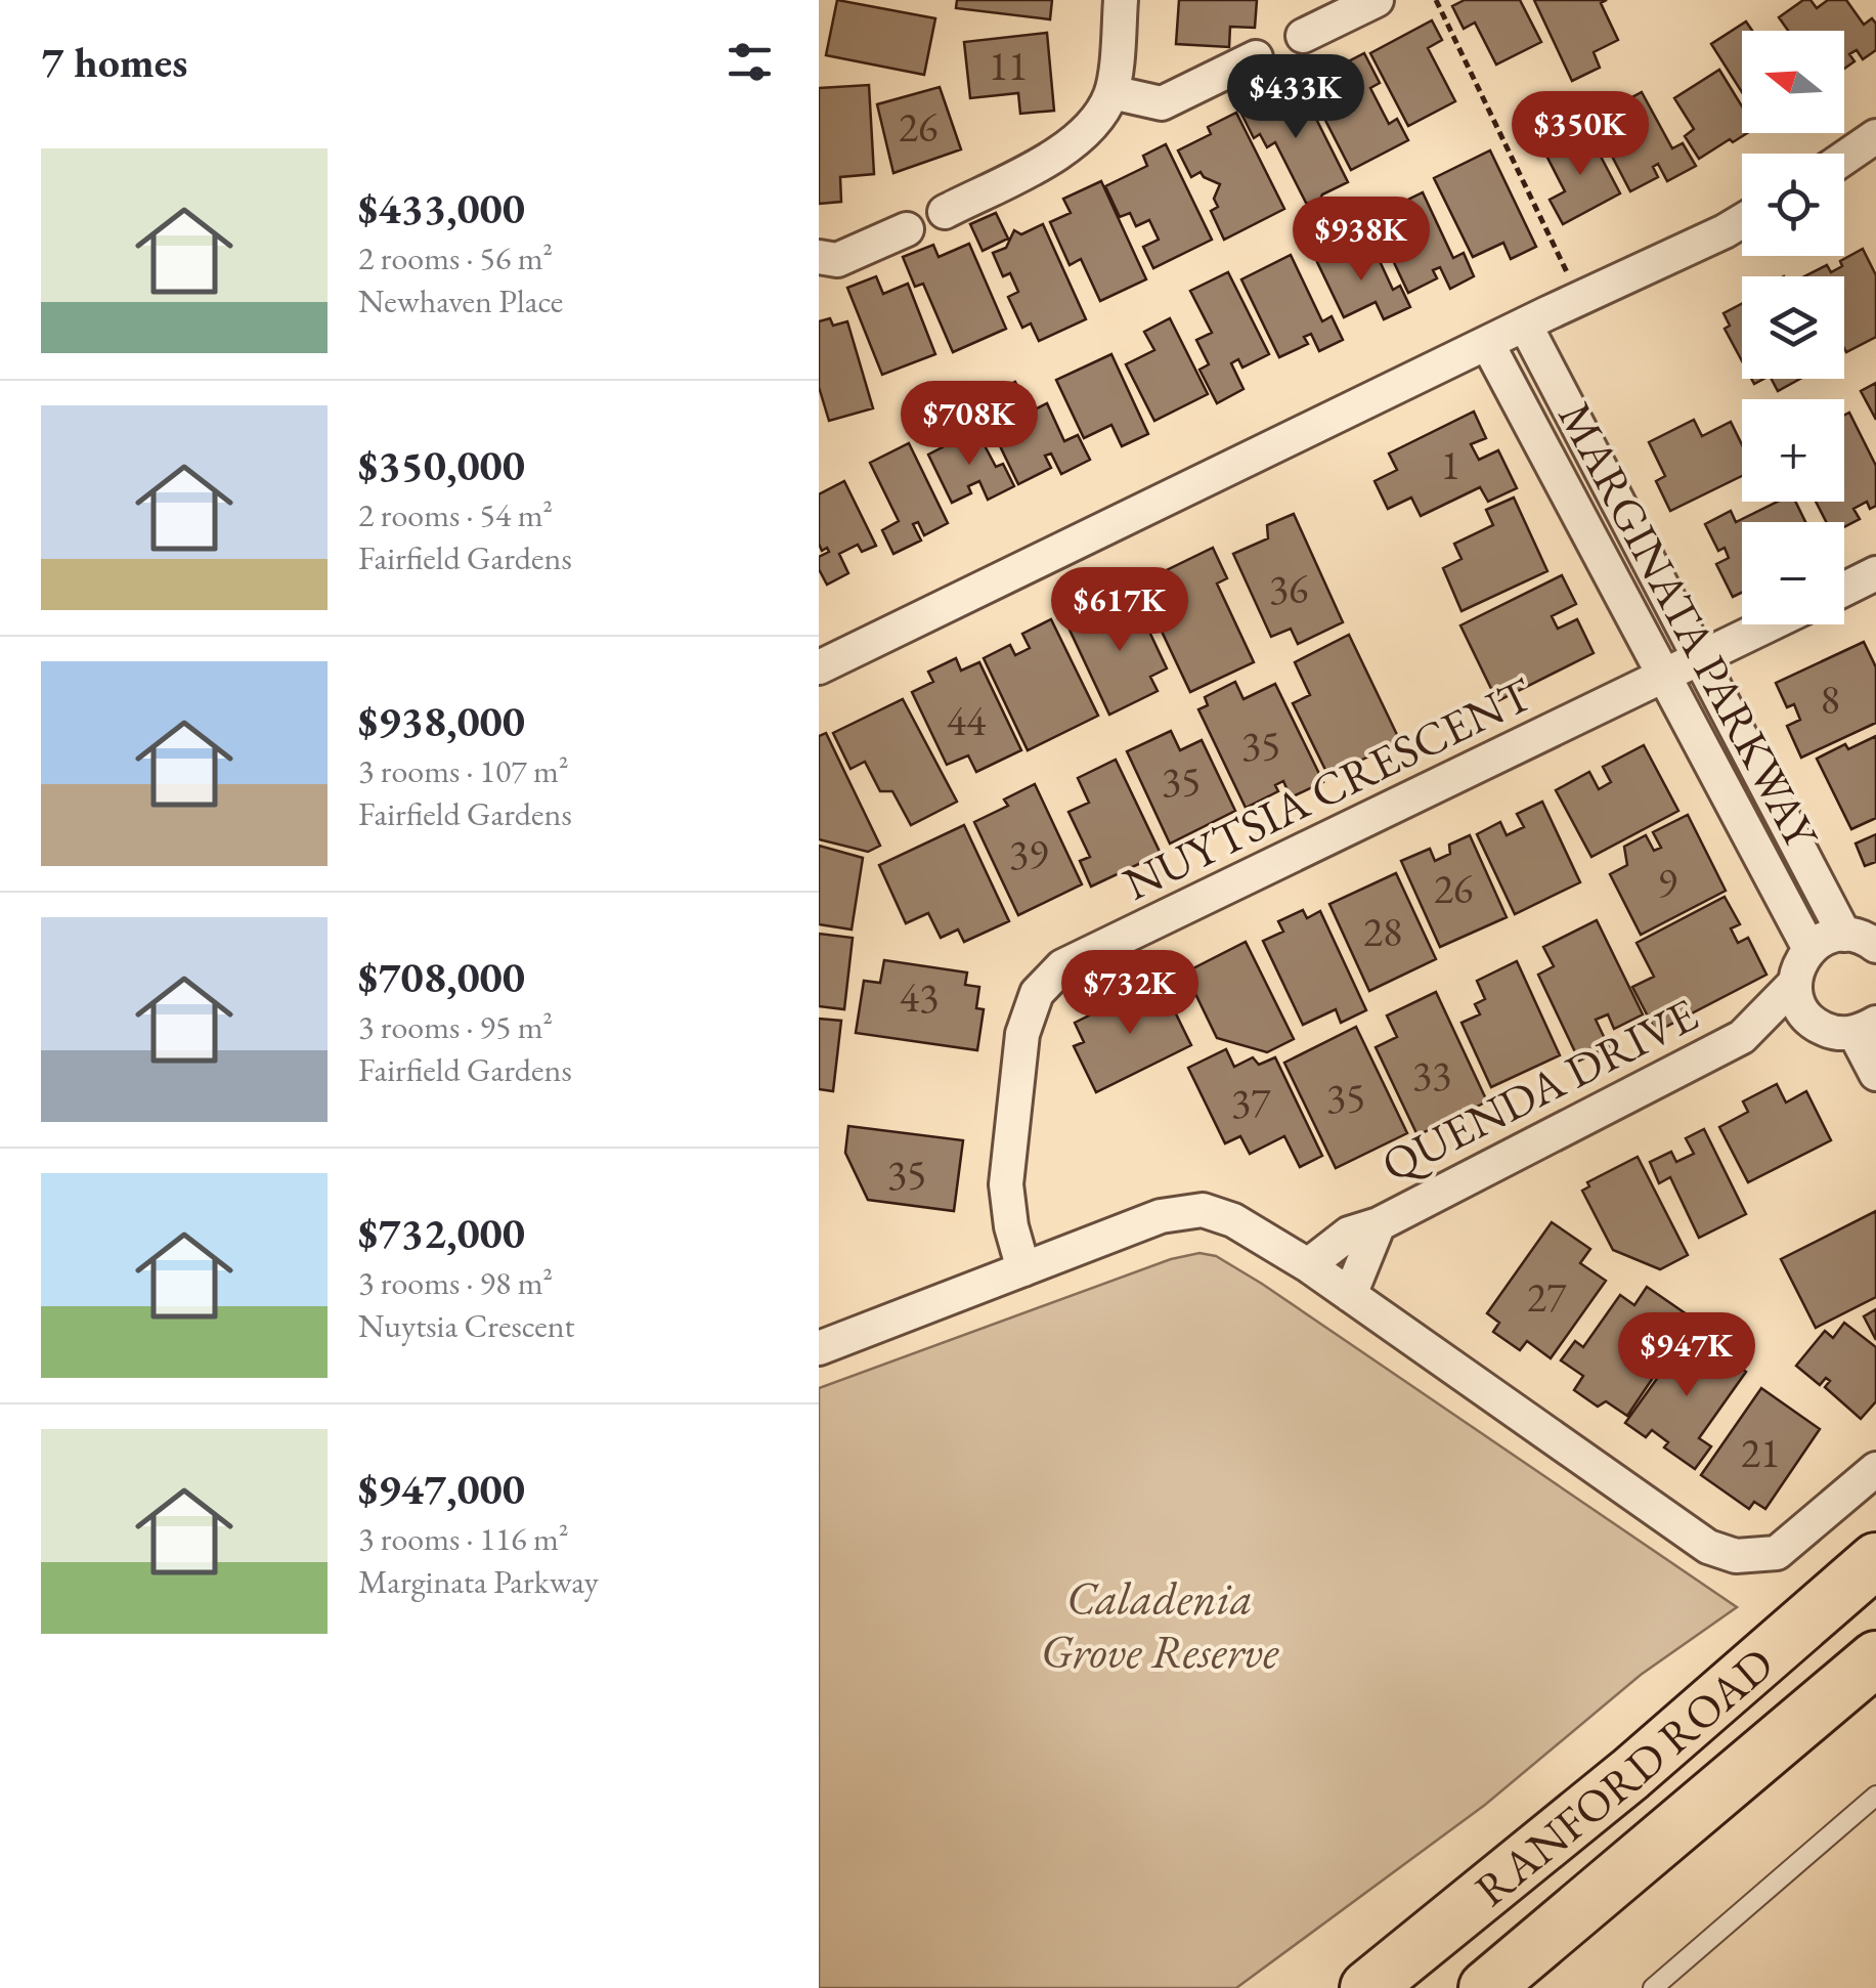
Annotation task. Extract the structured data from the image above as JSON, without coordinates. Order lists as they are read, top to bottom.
{
  "streets": {
    "main road": ["RANFORD ROAD"],
    "street": ["MARGINATA PARKWAY", "NUYTSIA CRESCENT", "QUENDA DRIVE"]
  },
  "crossings": [
    ["MARGINATA PARKWAY", "NUYTSIA CRESCENT"]
  ],
  "parks": ["Caladenia Grove Reserve"],
  "house_numbers": [
    "11",
    "26",
    "1",
    "36",
    "8",
    "44",
    "35",
    "35",
    "39",
    "9",
    "26",
    "28",
    "43",
    "33",
    "35",
    "37",
    "35",
    "27",
    "21"
  ],
  "north": "left",
  "page": {
    "heading": "7 homes",
    "map_buttons": ["+", "−"],
    "price": [
      "$433K",
      "$350K",
      "$938K",
      "$708K",
      "$617K",
      "$732K",
      "$947K"
    ],
    "list": [
      {
        "name": "$433,000",
        "note": "2 rooms · 56 m² · Newhaven Place"
      },
      {
        "name": "$350,000",
        "note": "2 rooms · 54 m² · Fairfield Gardens"
      },
      {
        "name": "$938,000",
        "note": "3 rooms · 107 m² · Fairfield Gardens"
      },
      {
        "name": "$708,000",
        "note": "3 rooms · 95 m² · Fairfield Gardens"
      },
      {
        "name": "$732,000",
        "note": "3 rooms · 98 m² · Nuytsia Crescent"
      },
      {
        "name": "$947,000",
        "note": "3 rooms · 116 m² · Marginata Parkway"
      }
    ]
  }
}
